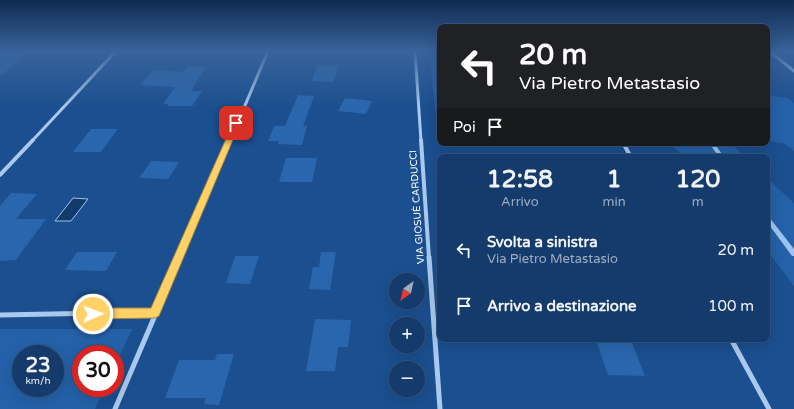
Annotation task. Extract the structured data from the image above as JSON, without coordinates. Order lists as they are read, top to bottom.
{
  "streets": {
    "street": ["VIA GIOSUÈ CARDUCCI"]
  },
  "north": "bottom left",
  "page": {
    "turn": ["20 m", "Via Pietro Metastasio"],
    "then": "Poi",
    "eta": [
      "12:58",
      "Arrivo",
      "1",
      "min",
      "120",
      "m"
    ],
    "list": [
      {
        "name": "Svolta a sinistra",
        "note": "Via Pietro Metastasio",
        "value": "20 m"
      },
      {
        "name": "Arrivo a destinazione",
        "value": "100 m"
      }
    ],
    "map_buttons": ["+", "−"],
    "speed": "23 km/h",
    "limit": "30"
  }
}
